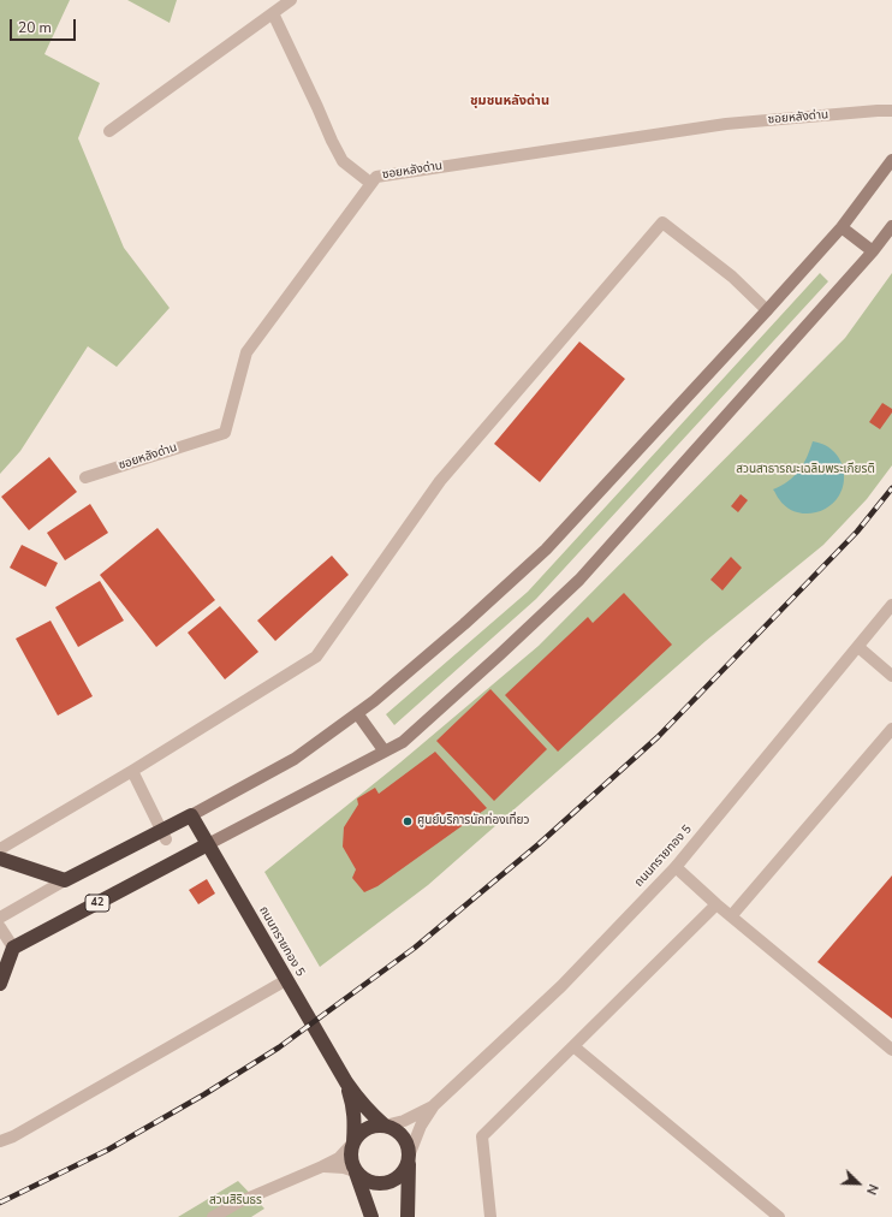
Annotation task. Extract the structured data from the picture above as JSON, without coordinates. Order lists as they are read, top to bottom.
{
  "streets": {
    "highway": ["ถนนทรายทอง 5", "42"],
    "street": ["ซอยหลังด่าน"]
  },
  "crossings": [
    ["ถนนทรายทอง 5", "42"]
  ],
  "districts": ["ชุมชนหลังด่าน"],
  "parks": ["สวนสาธารณะเฉลิมพระเกียรติ", "สวนสิรินธร"],
  "places": ["ศูนย์บริการนักท่องเที่ยว"],
  "scale_bar": "20 m",
  "north": "bottom right"
}
